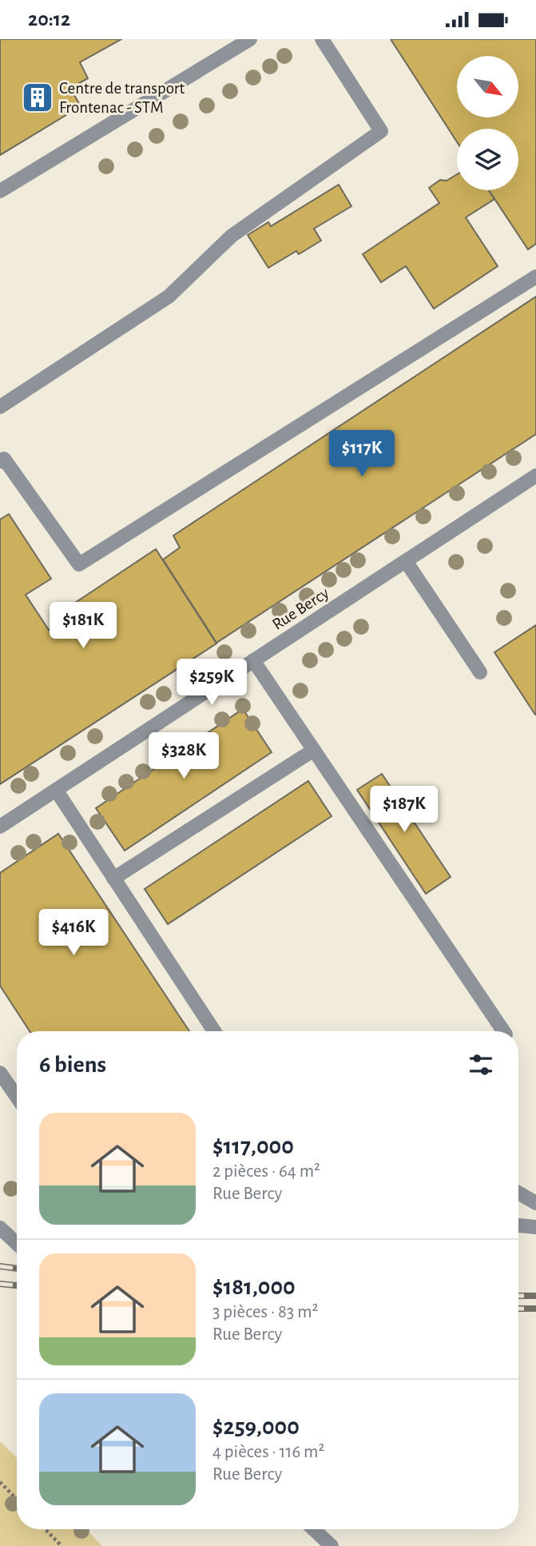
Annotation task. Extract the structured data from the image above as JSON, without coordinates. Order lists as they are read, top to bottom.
{
  "streets": {
    "street": ["Rue Bercy"]
  },
  "places": {
    "building": ["Centre de transport Frontenac - STM"]
  },
  "north": "bottom right",
  "page": {
    "status": "20:12",
    "price": [
      "$117K",
      "$181K",
      "$259K",
      "$328K",
      "$187K",
      "$416K"
    ],
    "heading": "6 biens",
    "list": [
      {
        "name": "$117,000",
        "note": "2 pièces · 64 m² · Rue Bercy"
      },
      {
        "name": "$181,000",
        "note": "3 pièces · 83 m² · Rue Bercy"
      },
      {
        "name": "$259,000",
        "note": "4 pièces · 116 m² · Rue Bercy"
      }
    ]
  }
}
